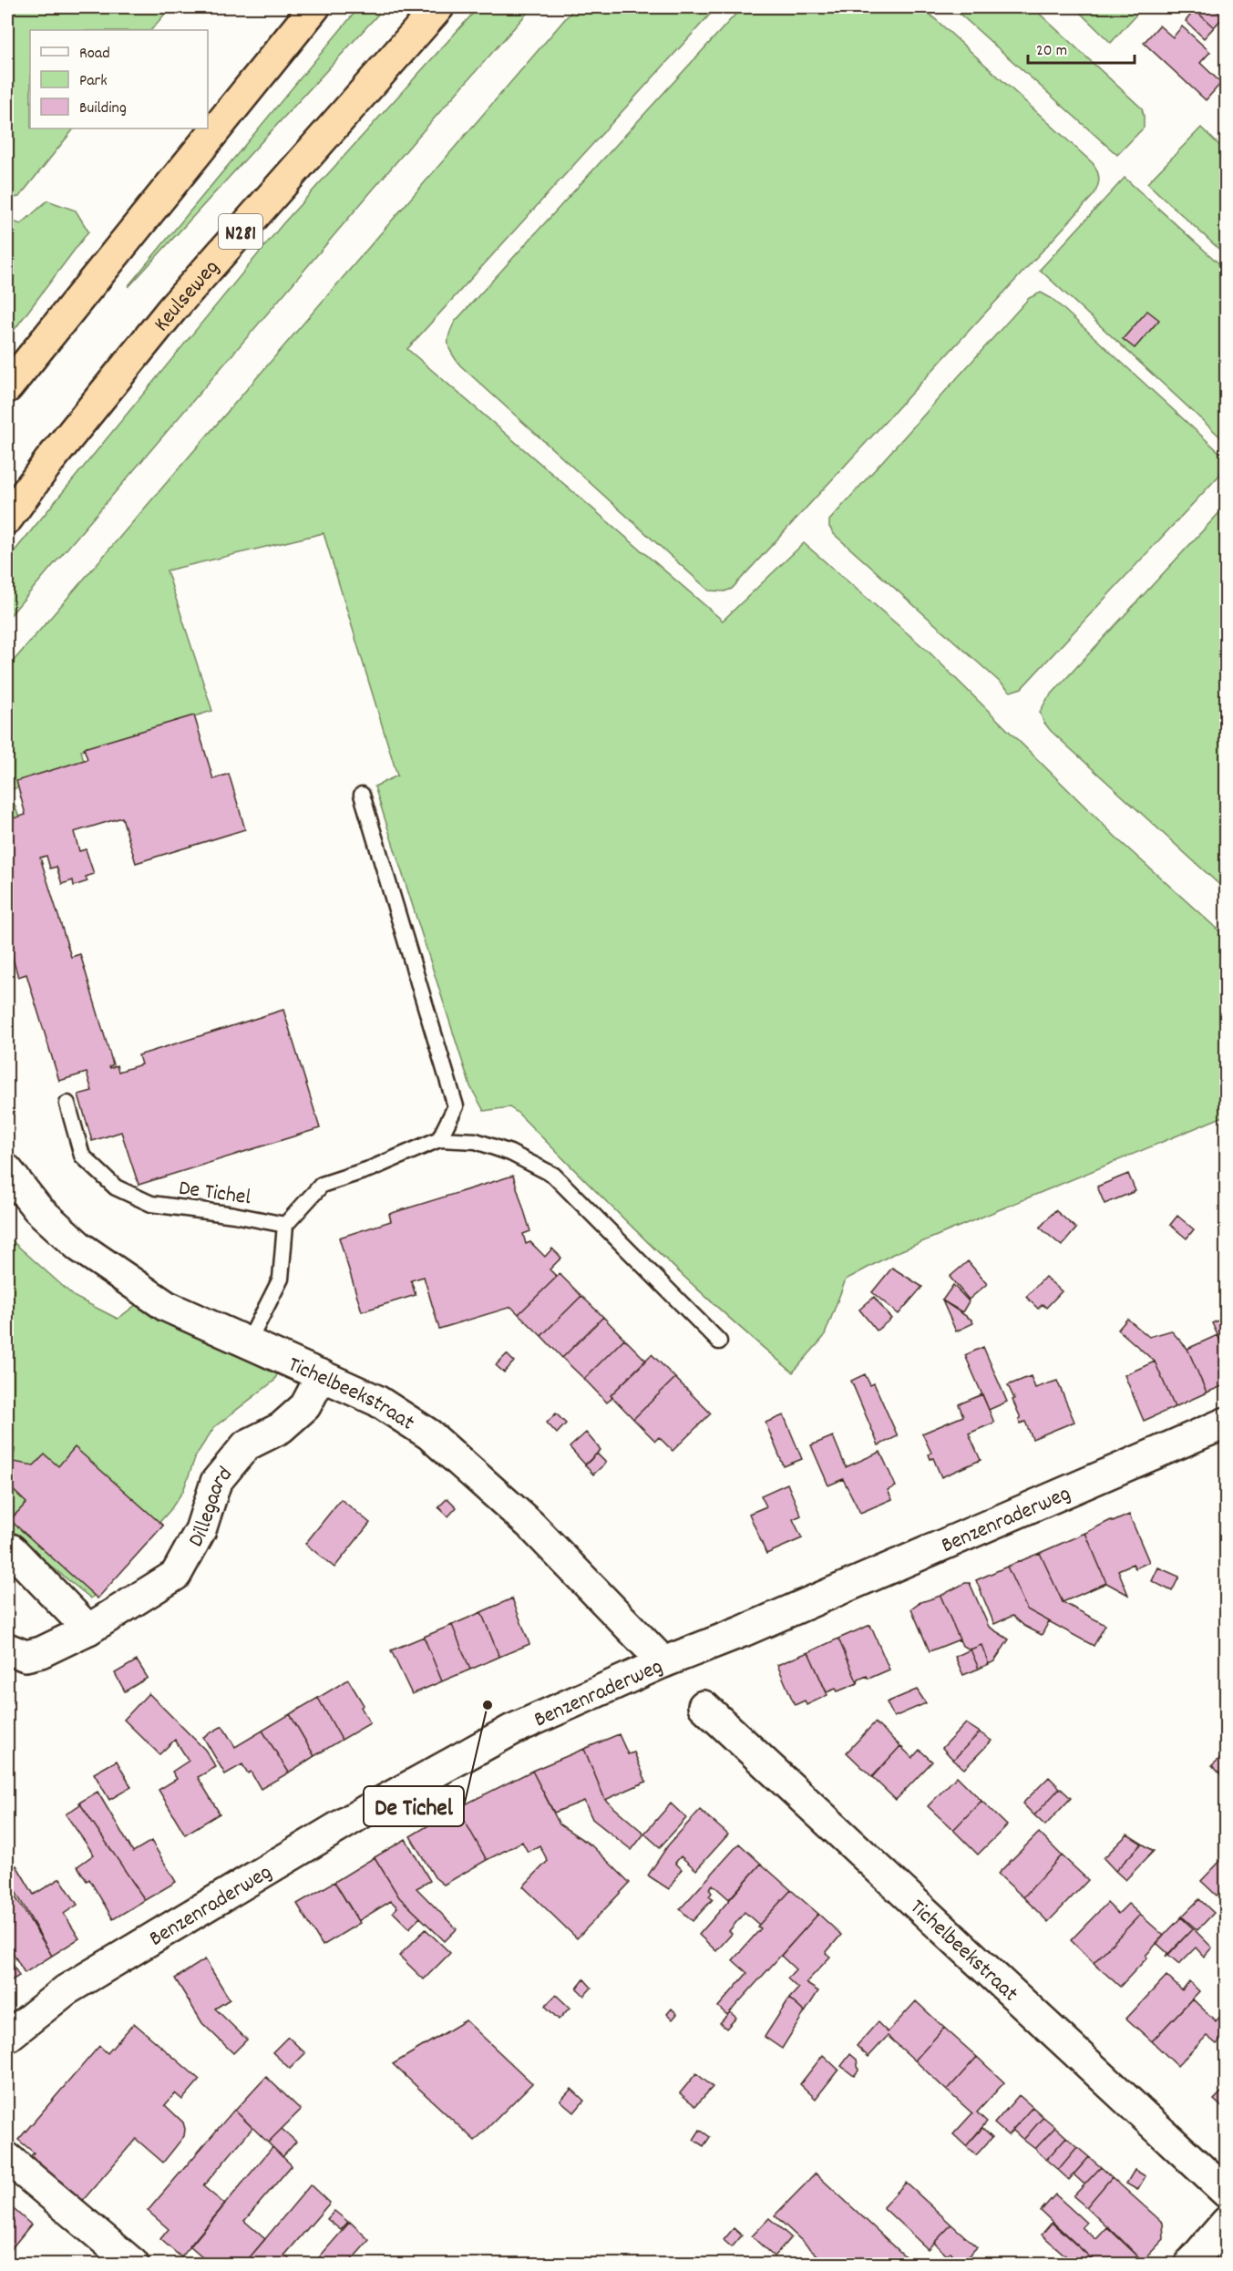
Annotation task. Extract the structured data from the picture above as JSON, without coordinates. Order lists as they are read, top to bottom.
{
  "streets": {
    "highway": ["N281", "Keulseweg"],
    "street": ["Tichelbeekstraat", "Dillegaard", "Benzenraderweg"],
    "lane": ["De Tichel"]
  },
  "crossings": [
    ["Tichelbeekstraat", "Dillegaard"],
    ["Tichelbeekstraat", "Benzenraderweg"]
  ],
  "places": ["De Tichel"],
  "legend": ["Road", "Park", "Building"],
  "scale_bar": "20 m"
}
